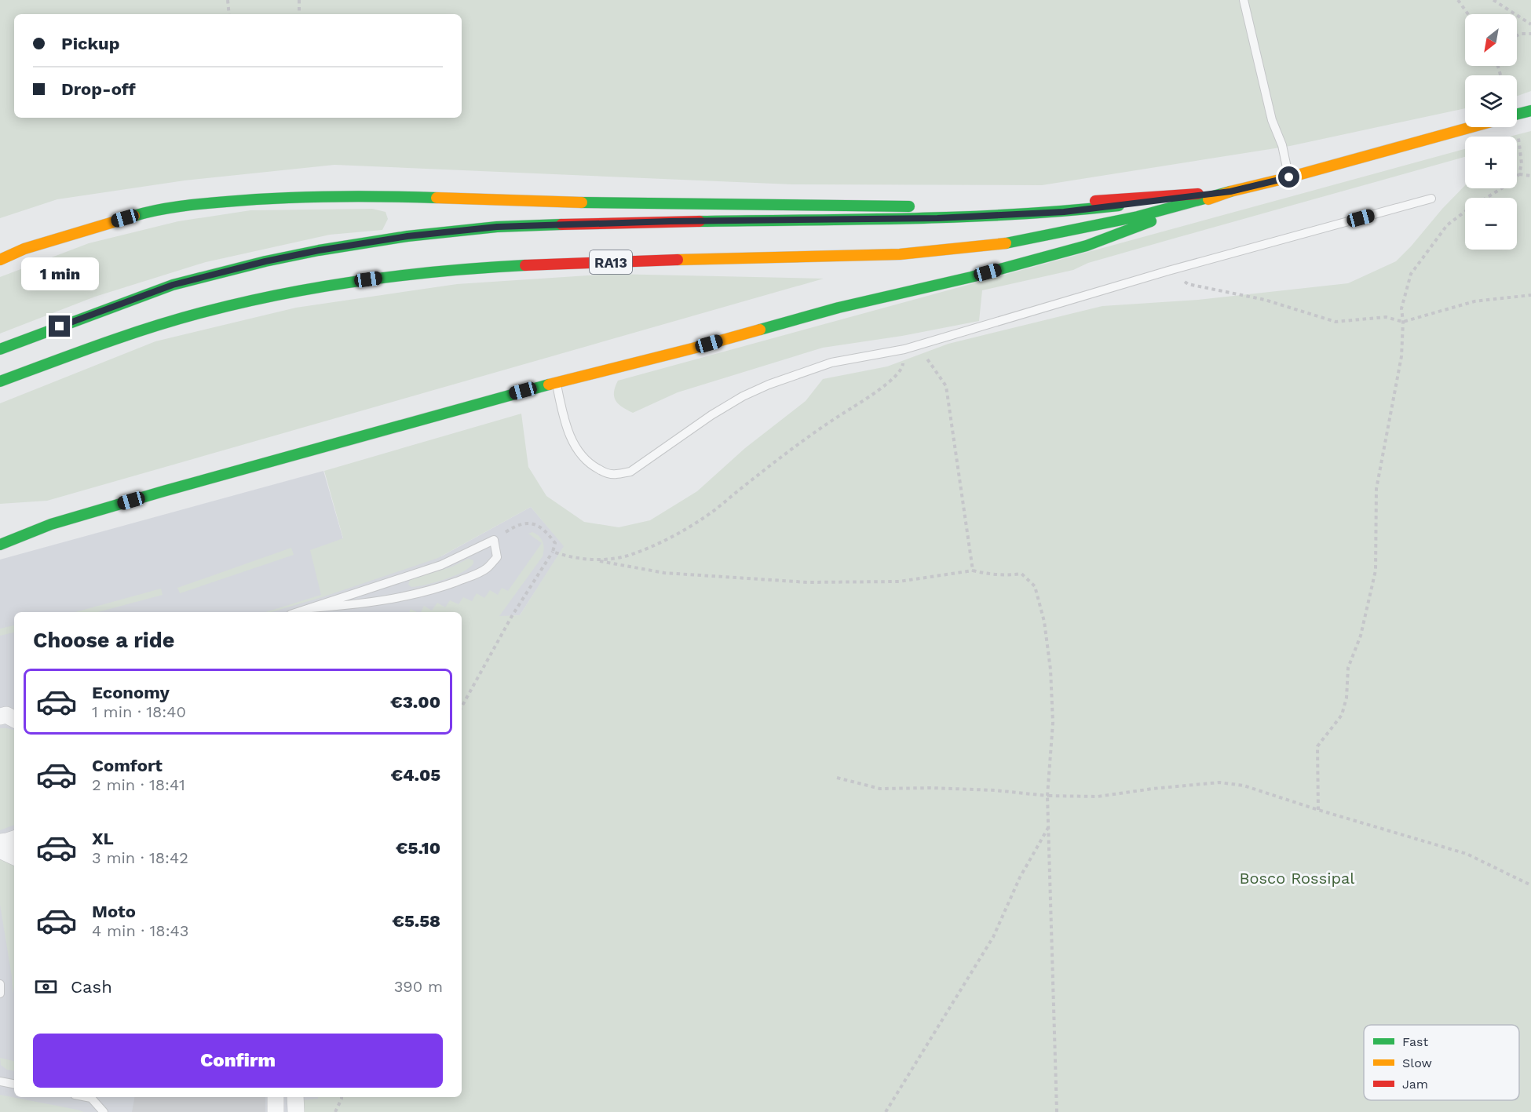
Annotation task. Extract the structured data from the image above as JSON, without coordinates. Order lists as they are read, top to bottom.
{
  "streets": {
    "main road": ["RA13"]
  },
  "parks": ["Bosco Rossipal"],
  "legend": ["Fast", "Slow", "Jam"],
  "north": "bottom left",
  "page": {
    "map_buttons": ["+", "−"],
    "banner": ["Pickup", "Drop-off"],
    "bubble": "1 min",
    "heading": "Choose a ride",
    "list": [
      {
        "name": "Economy",
        "note": "1 min · 18:40",
        "value": "€3.00"
      },
      {
        "name": "Comfort",
        "note": "2 min · 18:41",
        "value": "€4.05"
      },
      {
        "name": "XL",
        "note": "3 min · 18:42",
        "value": "€5.10"
      },
      {
        "name": "Moto",
        "note": "4 min · 18:43",
        "value": "€5.58"
      }
    ],
    "pay": ["Cash", "390 m"],
    "buttons": "Confirm"
  }
}
